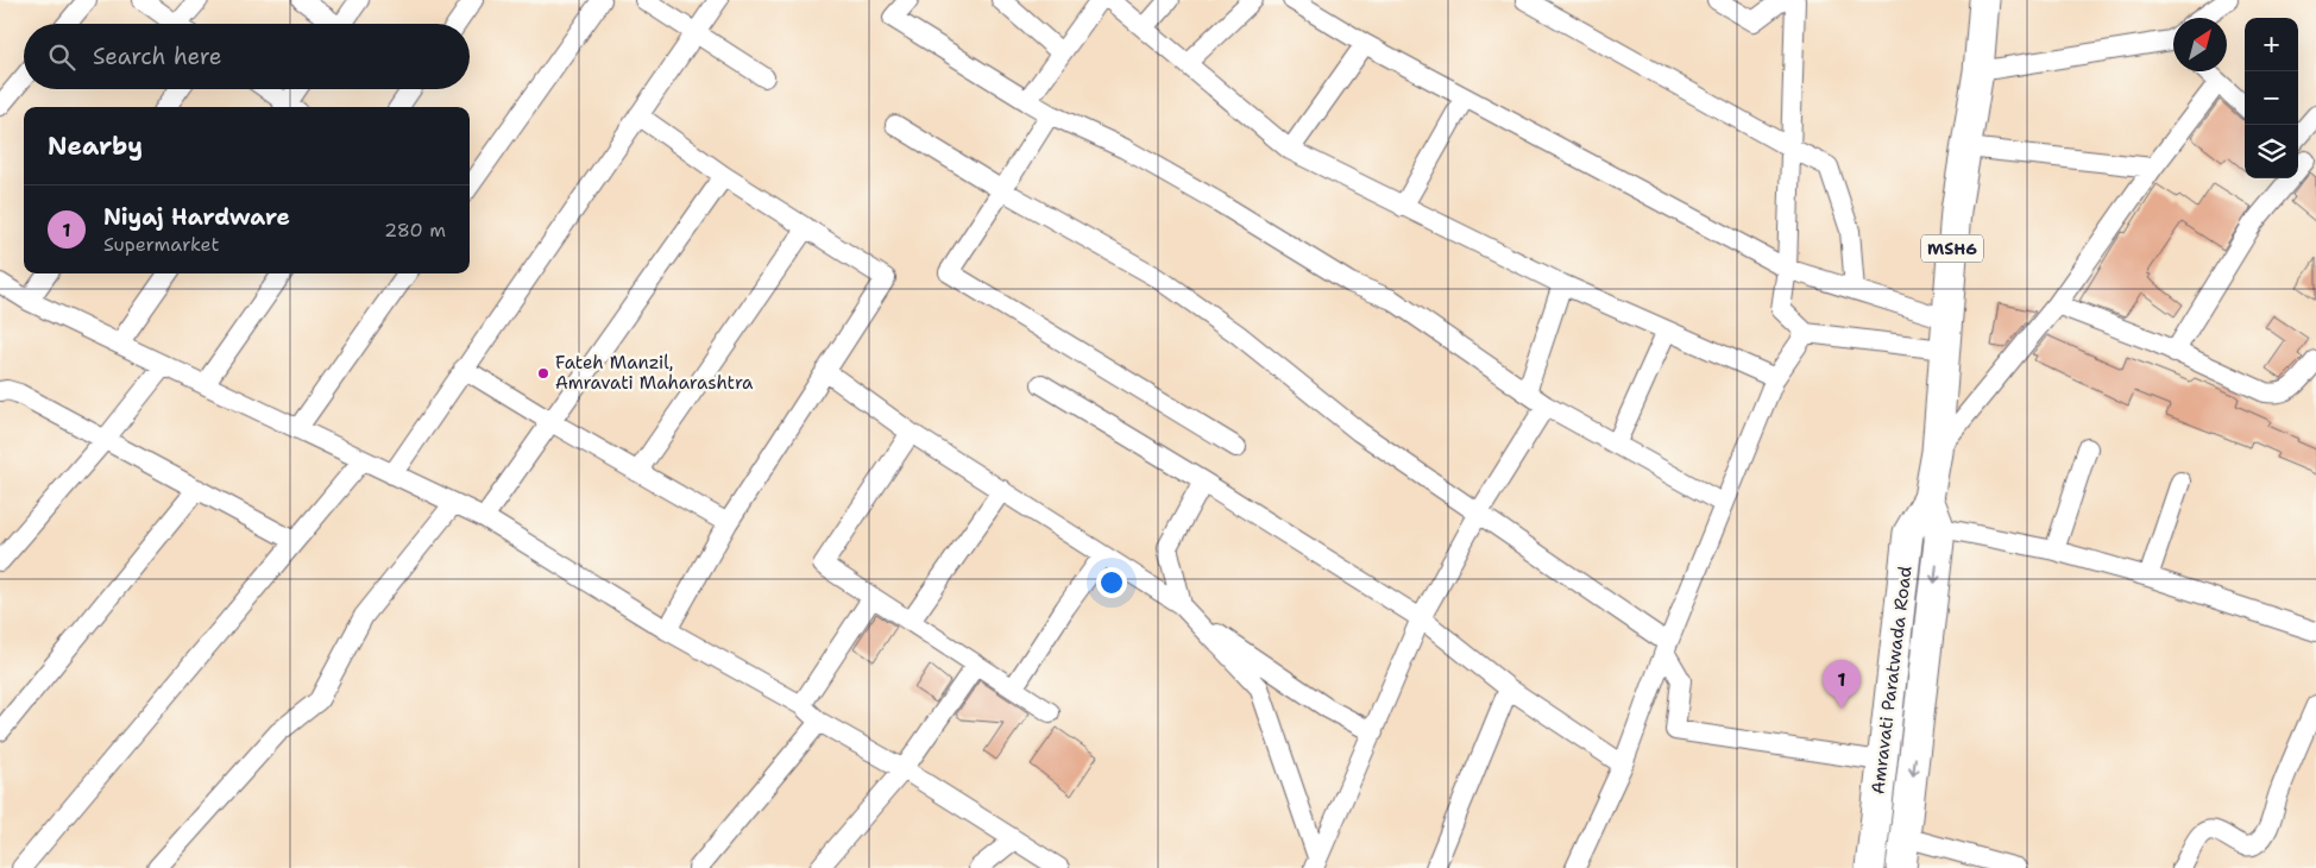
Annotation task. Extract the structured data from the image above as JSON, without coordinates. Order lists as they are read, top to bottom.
{
  "streets": {
    "main road": ["MSH6", "Amravati Paratwada Road"]
  },
  "places": ["Fateh Manzil, Amravati Maharashtra"],
  "north": "top right",
  "page": {
    "map_buttons": ["+", "−"],
    "search": "Search here",
    "heading": "Nearby",
    "list": [
      {
        "mark": "1",
        "name": "Niyaj Hardware",
        "note": "Supermarket",
        "value": "280 m"
      }
    ],
    "pins": "1"
  }
}
